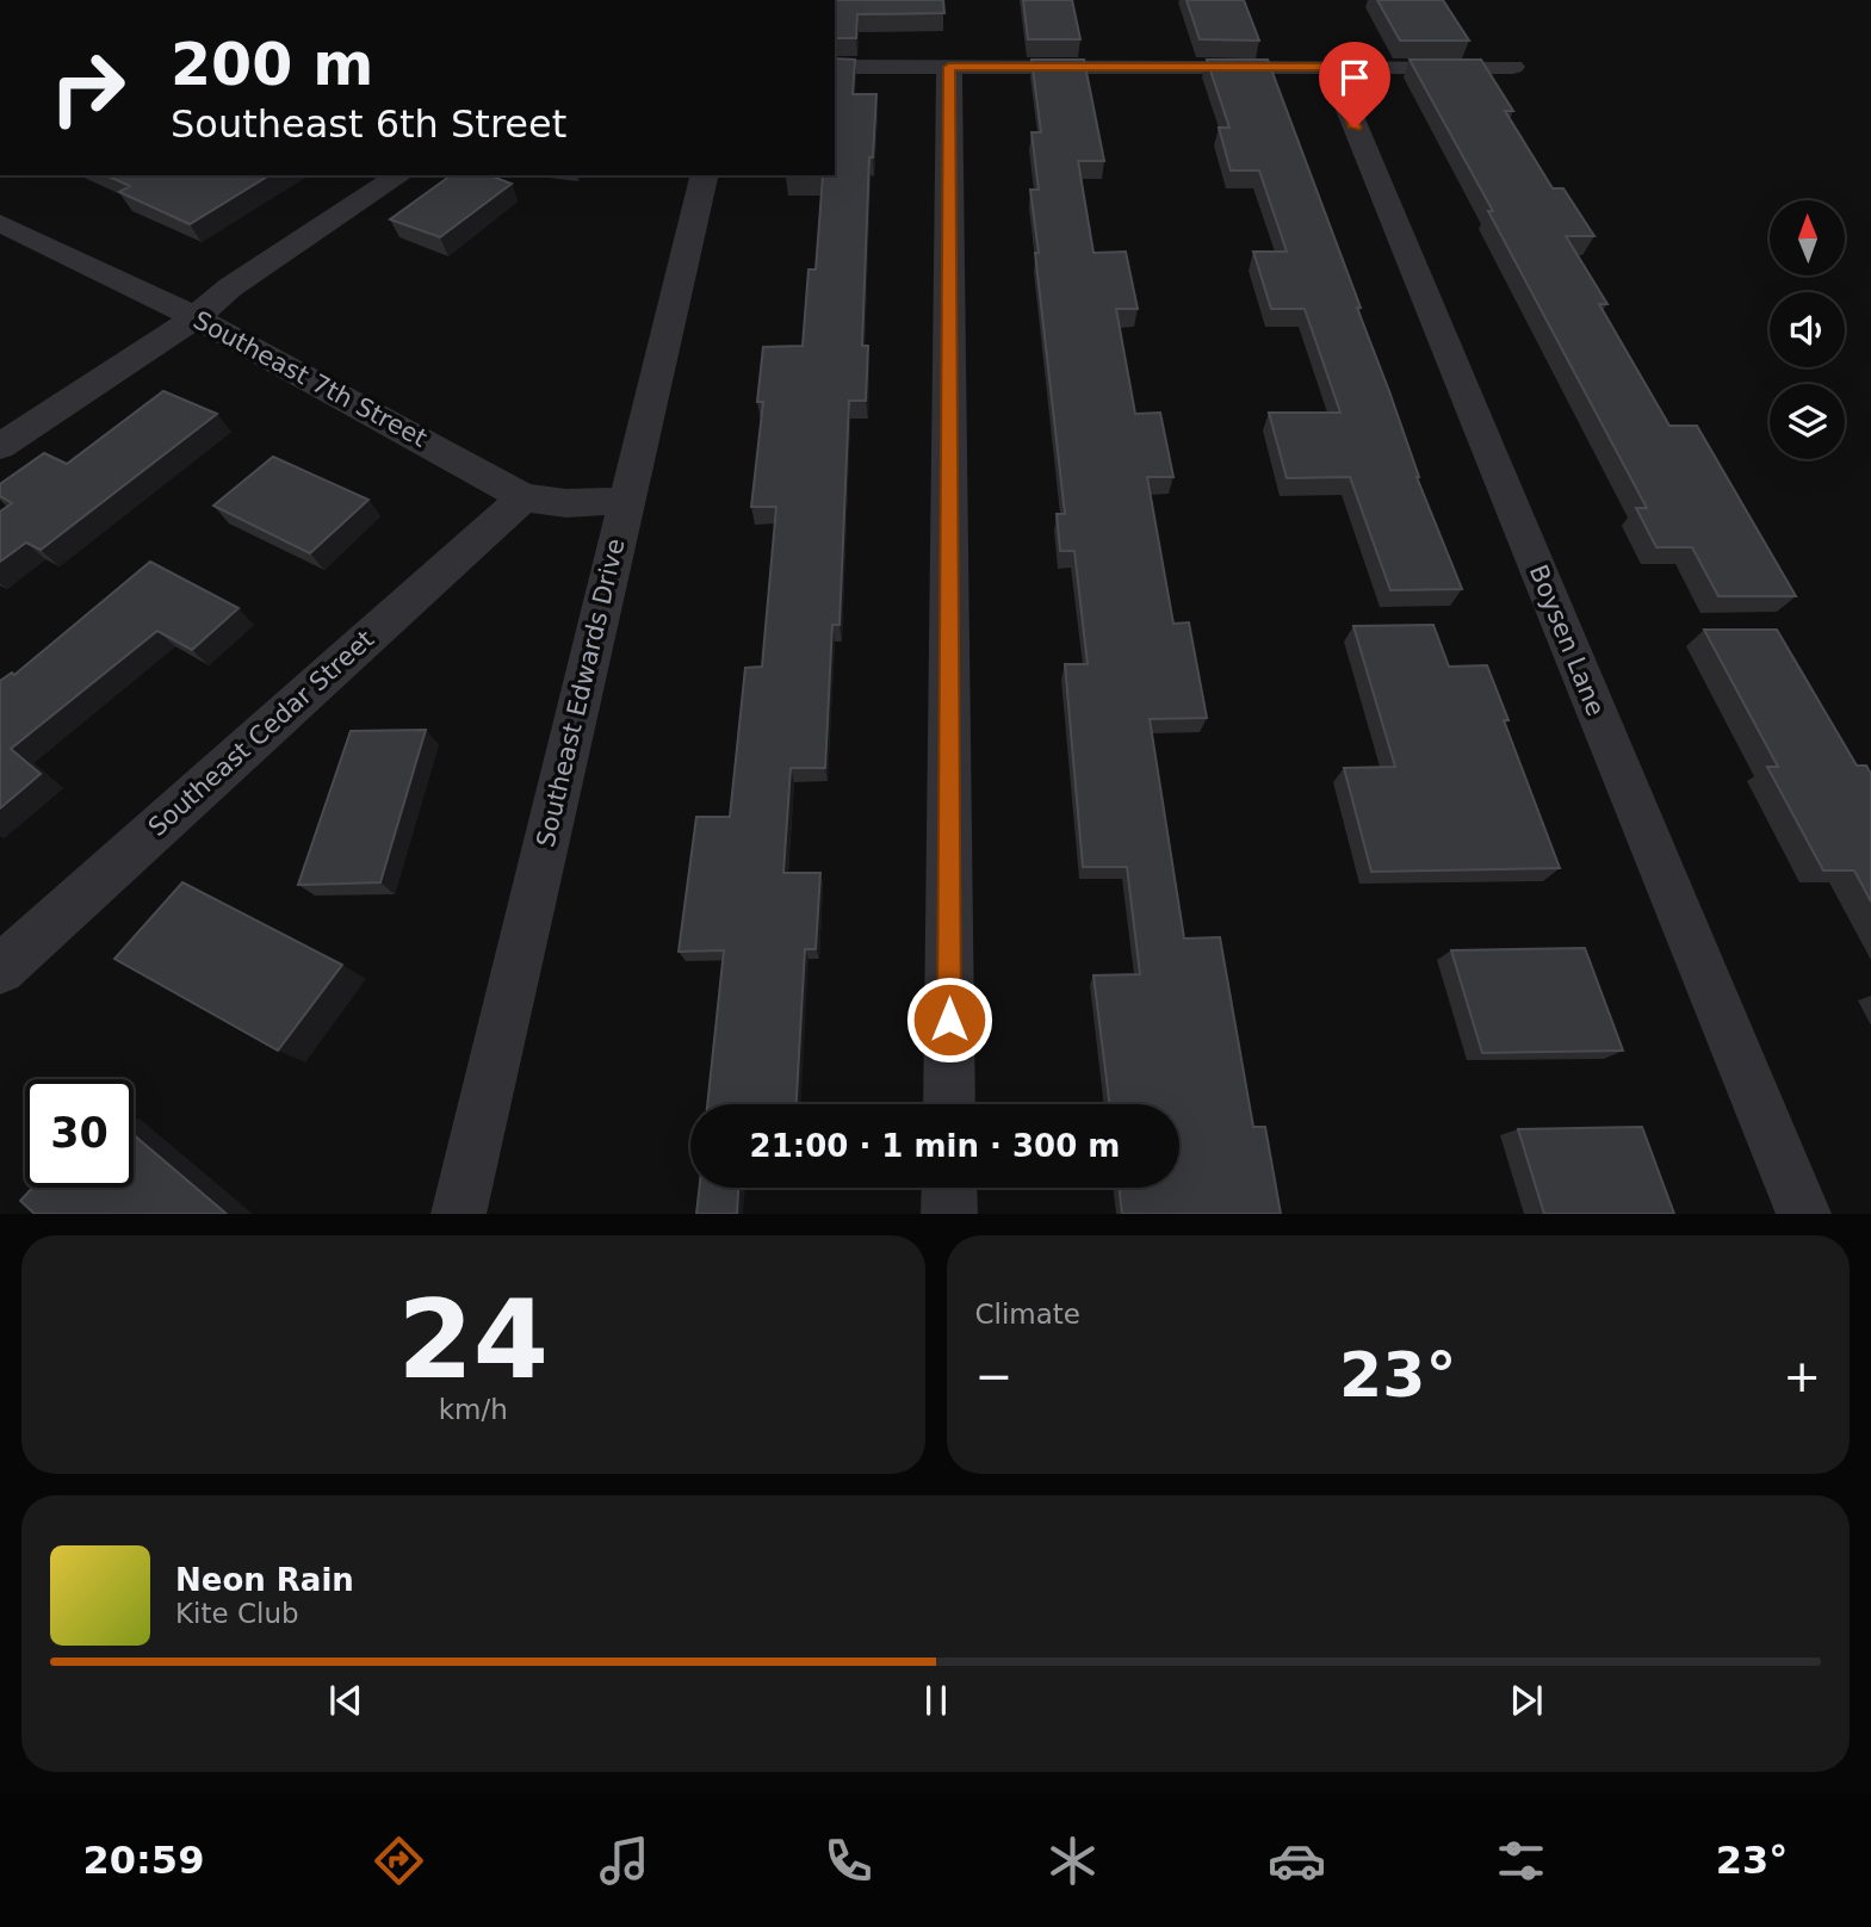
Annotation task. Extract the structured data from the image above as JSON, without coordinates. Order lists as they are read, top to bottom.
{
  "streets": {
    "street": [
      "Southeast 7th Street",
      "Boysen Lane",
      "Southeast Edwards Drive",
      "Southeast Cedar Street"
    ]
  },
  "crossings": [
    ["Southeast 7th Street", "Southeast Edwards Drive"],
    ["Southeast 7th Street", "Southeast Cedar Street"]
  ],
  "north": "top",
  "page": {
    "turn": ["200 m", "Southeast 6th Street"],
    "limit": "30",
    "trip": "21:00 · 1 min · 300 m",
    "tile": [
      ["24", "km/h"],
      "Climate"
    ],
    "heat": ["−", "23°", "+"],
    "song": ["Neon Rain", "Kite Club"],
    "tabs": ["20:59", "23°"]
  }
}
